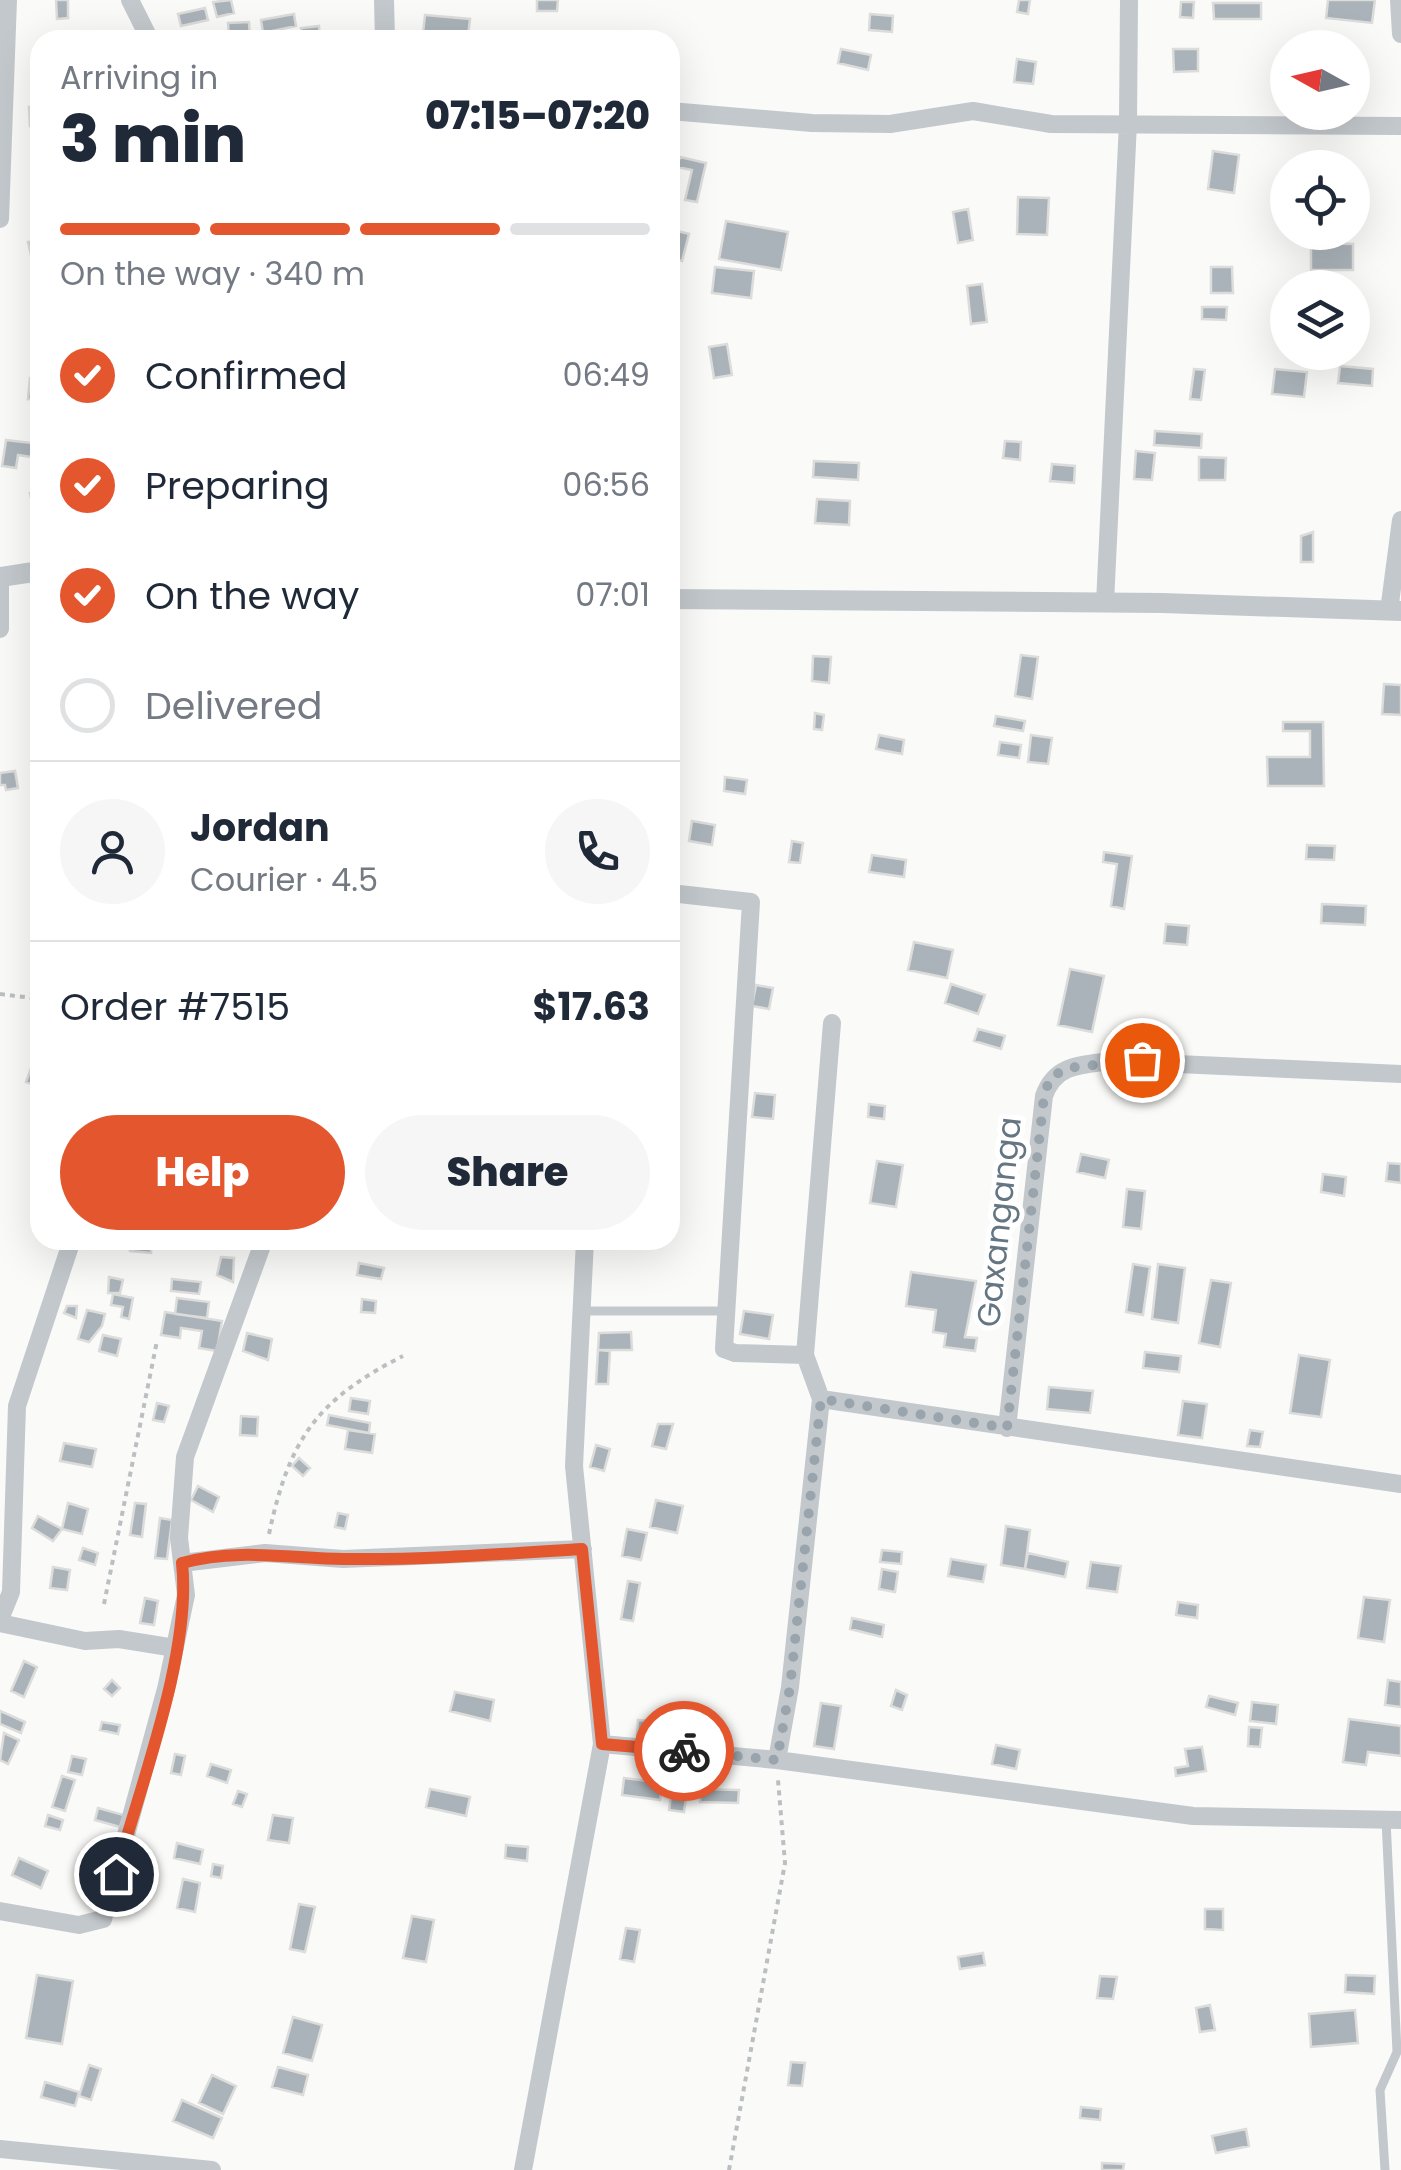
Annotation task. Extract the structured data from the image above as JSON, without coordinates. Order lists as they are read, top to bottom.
{
  "streets": {
    "street": ["Gaxanganga"]
  },
  "north": "left",
  "page": {
    "heading": ["3 min", "Arriving in", "07:15–07:20"],
    "panel": [
      "Jordan",
      "Courier · 4.5",
      "Order #7515",
      "$17.63"
    ],
    "bar": "On the way · 340 m",
    "list": [
      ["Confirmed", "06:49"],
      ["Preparing", "06:56"],
      ["On the way", "07:01"],
      "Delivered"
    ],
    "buttons": ["Help", "Share"]
  }
}
